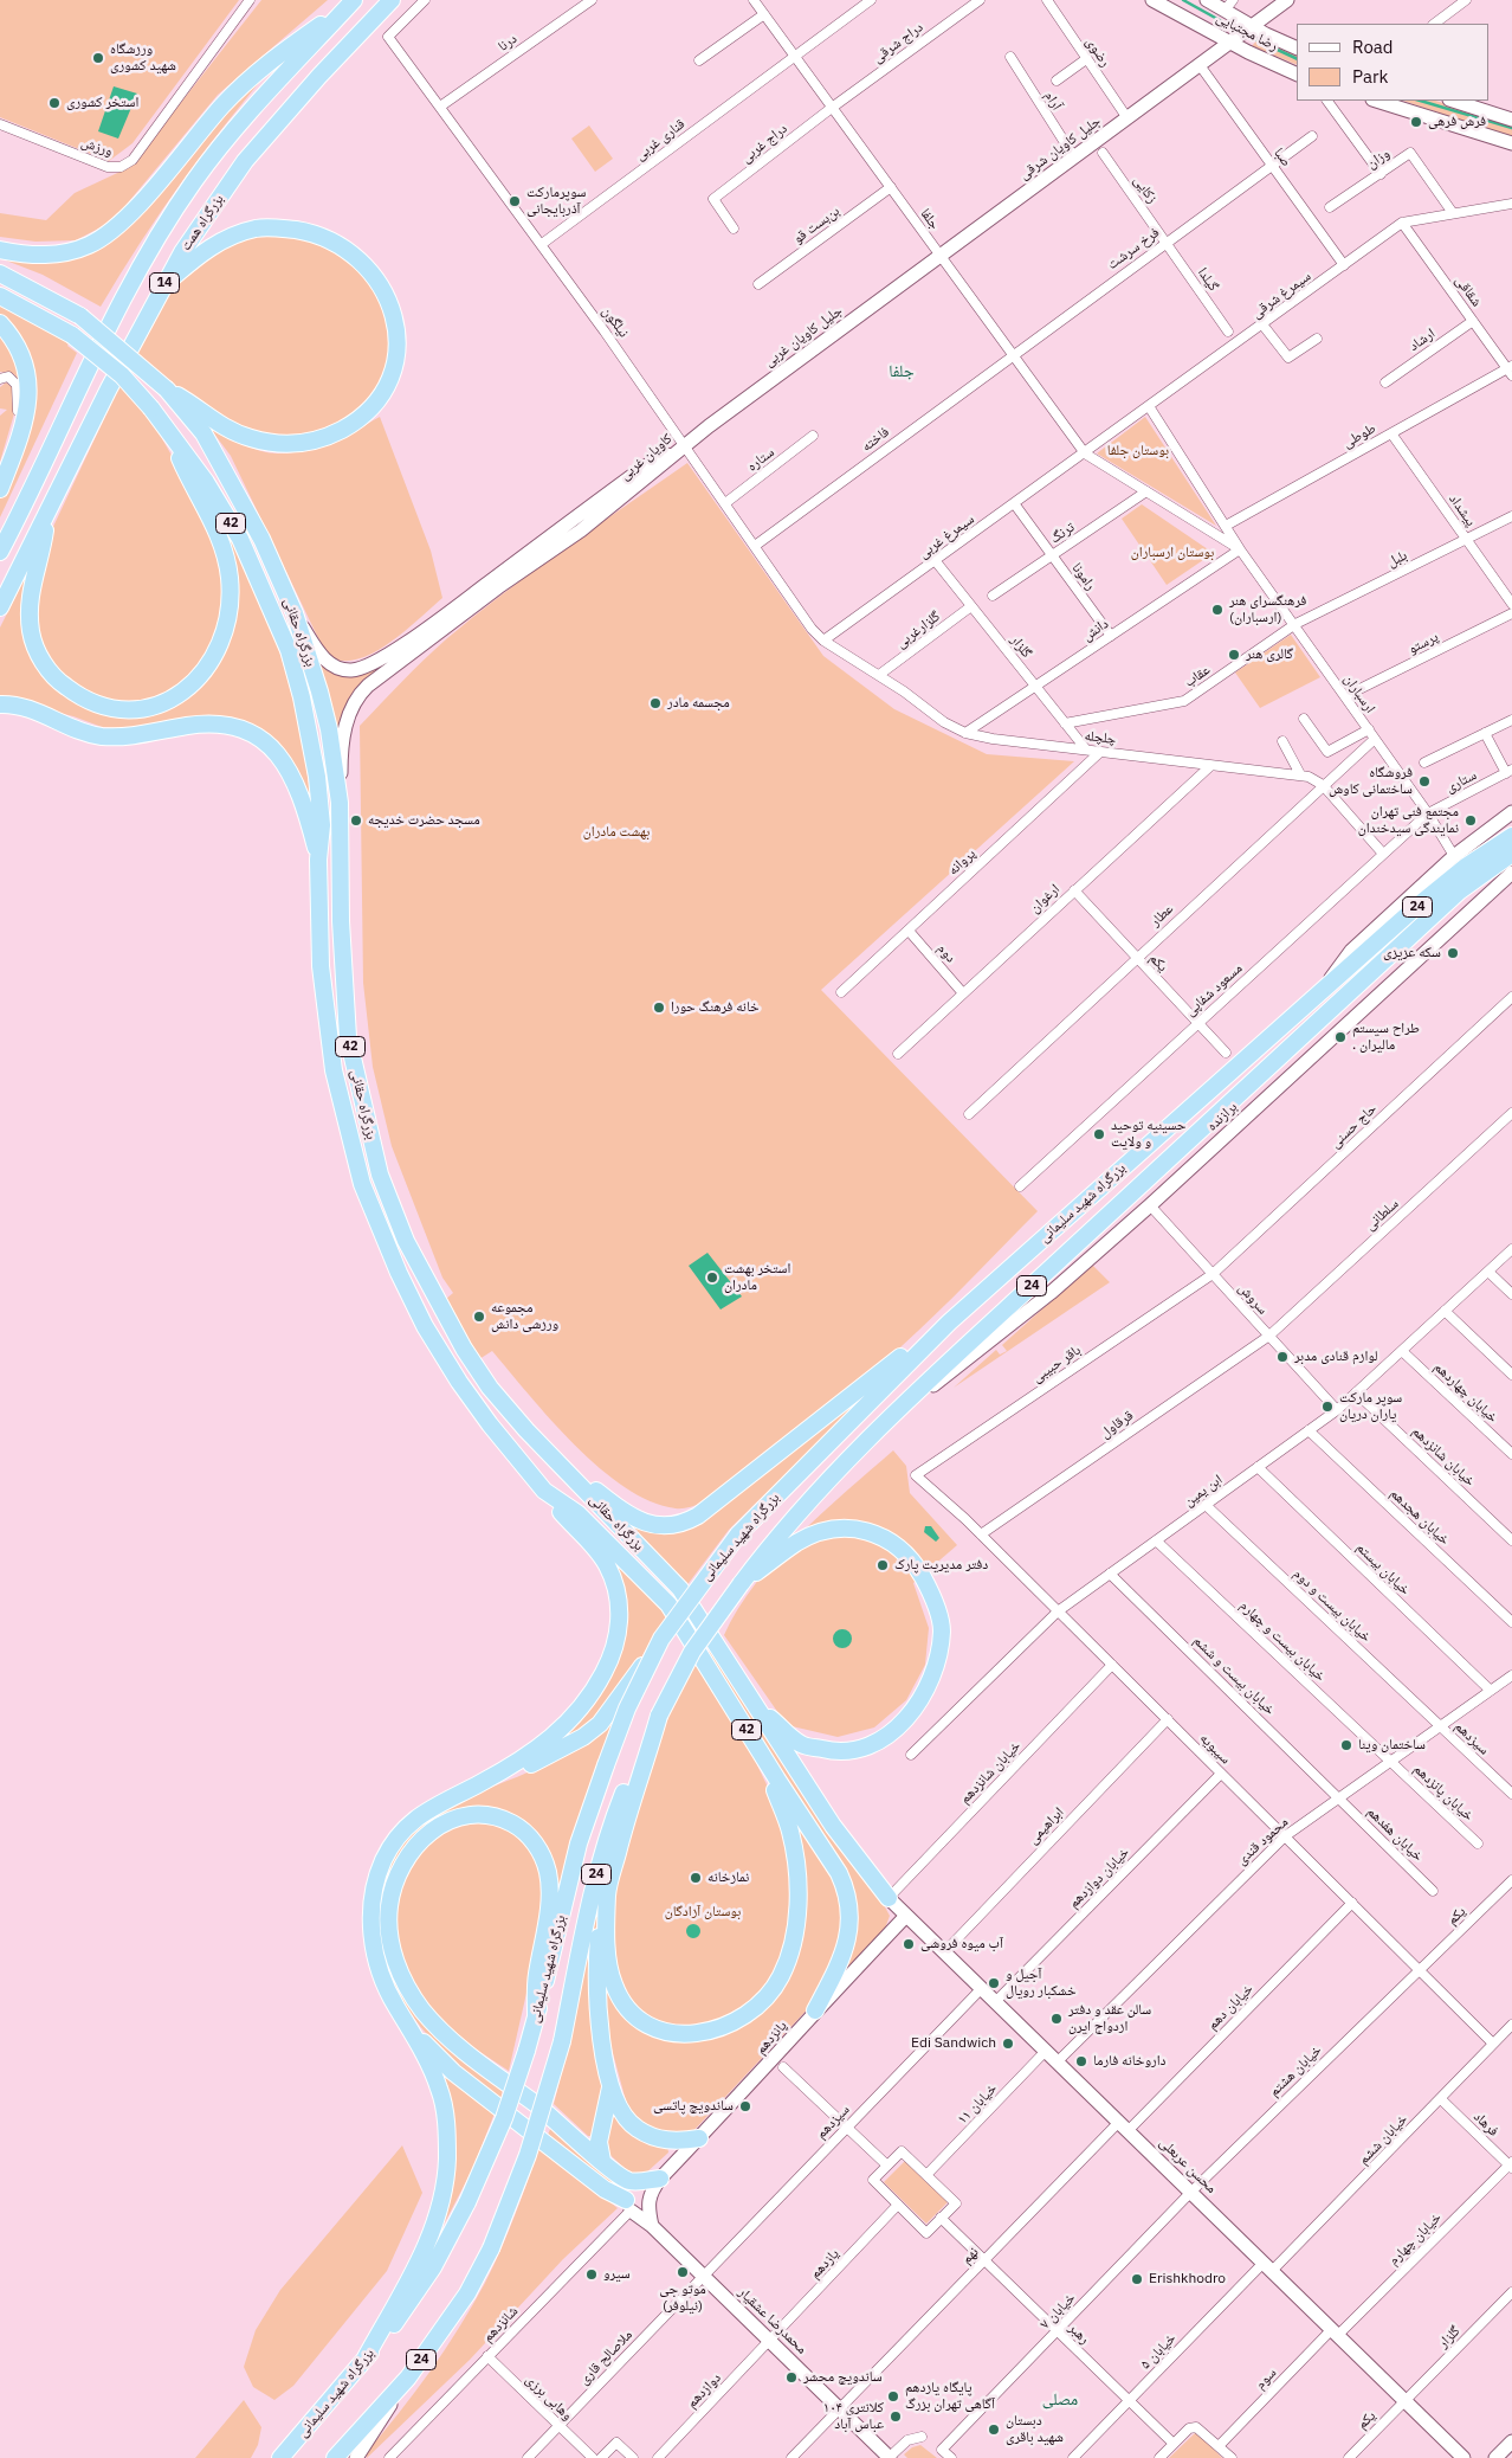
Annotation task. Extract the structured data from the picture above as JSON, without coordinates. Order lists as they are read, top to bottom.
{
  "streets": {
    "highway": [
      "بزرگراه همت",
      "14",
      "42",
      "بزرگراه حقانی",
      "24",
      "بزرگراه شهید سلیمانی"
    ],
    "main road": [
      "رضا مجتبایی",
      "جلیل کاویان شرقی",
      "جلیل کاویان غربی",
      "کاویان غربی",
      "برازنده",
      "پانزدهم",
      "محسن عربعلی",
      "محمدرضا عشقیار"
    ],
    "street": [
      "درنا",
      "دراج شرقی",
      "رضوی",
      "آرام",
      "قناری غربی",
      "دراج غربی",
      "ورزش",
      "صبا",
      "وزان",
      "زکایی",
      "جلفا",
      "بن‌بست قو",
      "فرخ سرشت",
      "گیلدا",
      "شقاقی",
      "سیمرغ شرقی",
      "نیلگون",
      "ارشاد",
      "طوطی",
      "فاخته",
      "ستاره",
      "پیشداد",
      "ترنگ",
      "سیمرغ غربی",
      "بلبل",
      "رامونا",
      "گلزارغربی",
      "دانش",
      "پرستو",
      "گلزار",
      "عقاب",
      "ارسباران",
      "چلچله",
      "ستاری",
      "پروانه",
      "ارغوان",
      "عطار",
      "دوم",
      "یکم",
      "مسعود شفاپی",
      "حاج حسنی",
      "سلطانی",
      "سروش",
      "باقر حبیبی",
      "خیابان چهاردهم",
      "قرقاول",
      "خیابان شانزدهم",
      "ابن یمین",
      "خیابان هجدهم",
      "خیابان بیستم",
      "خیابان بیست و دوم",
      "خیابان بیست و چهارم",
      "خیابان بیست و ششم",
      "سیزدهم",
      "سیبویه",
      "خیابان پانزدهم",
      "ابراهیمی",
      "خیابان هفدهم",
      "محمود قندی",
      "خیابان دوازدهم",
      "خیابان دهم",
      "خیابان هشتم",
      "خیابان ۱۱",
      "فرهاد",
      "خیابان ششم",
      "خیابان چهارم",
      "نهم",
      "یازدهم",
      "خیابان ۷",
      "شانزدهم",
      "رهبر",
      "خیابان ۵",
      "ملاصالح قاری",
      "سوم",
      "دوازدهم",
      "وهابی برزی"
    ]
  },
  "crossings": [
    ["رضا مجتبایی", "جلیل کاویان شرقی"],
    ["درنا", "نیلگون"],
    ["دراج شرقی", "دراج غربی"],
    ["دراج شرقی", "جلفا"],
    ["رضوی", "جلیل کاویان شرقی"],
    ["آرام", "جلیل کاویان شرقی"],
    ["قناری غربی", "جلفا"],
    ["قناری غربی", "نیلگون"],
    ["دراج غربی", "جلفا"],
    ["جلیل کاویان شرقی", "صبا"],
    ["جلیل کاویان شرقی", "جلفا"],
    ["جلیل کاویان شرقی", "جلیل کاویان غربی"],
    ["صبا", "فرخ سرشت"],
    ["صبا", "سیمرغ شرقی"],
    ["وزان", "سیمرغ شرقی"],
    ["زکایی", "فرخ سرشت"],
    ["زکایی", "گیلدا"],
    ["جلفا", "بن‌بست قو"],
    ["جلفا", "فرخ سرشت"],
    ["جلفا", "سیمرغ شرقی"],
    ["جلفا", "جلیل کاویان غربی"],
    ["جلفا", "فاخته"],
    ["جلفا", "سیمرغ غربی"],
    ["جلفا", "ارسباران"],
    ["فرخ سرشت", "گیلدا"],
    ["فرخ سرشت", "فاخته"],
    ["شقاقی", "سیمرغ شرقی"],
    ["شقاقی", "ارشاد"],
    ["شقاقی", "طوطی"],
    ["سیمرغ شرقی", "سیمرغ غربی"],
    ["سیمرغ شرقی", "ارسباران"],
    ["نیلگون", "جلیل کاویان غربی"],
    ["نیلگون", "فاخته"],
    ["نیلگون", "کاویان غربی"],
    ["نیلگون", "ستاره"],
    ["نیلگون", "چلچله"],
    ["جلیل کاویان غربی", "کاویان غربی"],
    ["طوطی", "پیشداد"],
    ["طوطی", "ارسباران"],
    ["پیشداد", "بلبل"],
    ["42", "بزرگراه حقانی"],
    ["ترنگ", "رامونا"],
    ["ترنگ", "ارسباران"],
    ["سیمرغ غربی", "رامونا"],
    ["سیمرغ غربی", "گلزار"],
    ["سیمرغ غربی", "ارسباران"],
    ["سیمرغ غربی", "چلچله"],
    ["بلبل", "عقاب"],
    ["بلبل", "ارسباران"],
    ["رامونا", "دانش"],
    ["گلزارغربی", "گلزار"],
    ["گلزارغربی", "چلچله"],
    ["دانش", "گلزار"],
    ["دانش", "ارسباران"],
    ["دانش", "چلچله"],
    ["بزرگراه حقانی", "خیابان شانزدهم"],
    ["بزرگراه حقانی", "پانزدهم"],
    ["بزرگراه حقانی", "محسن عربعلی"],
    ["پرستو", "ارسباران"],
    ["گلزار", "عقاب"],
    ["گلزار", "چلچله"],
    ["گلزار", "یکم"],
    ["گلزار", "محسن عربعلی"],
    ["عقاب", "ارسباران"],
    ["ارسباران", "ستاری"],
    ["ارسباران", "عطار"],
    ["ارسباران", "مسعود شفاپی"],
    ["چلچله", "پروانه"],
    ["چلچله", "ارغوان"],
    ["چلچله", "عطار"],
    ["چلچله", "مسعود شفاپی"],
    ["ستاری", "مسعود شفاپی"],
    ["پروانه", "دوم"],
    ["ارغوان", "دوم"],
    ["ارغوان", "یکم"],
    ["عطار", "یکم"],
    ["یکم", "مسعود شفاپی"],
    ["یکم", "سیبویه"],
    ["یکم", "خیابان هشتم"],
    ["یکم", "محسن عربعلی"],
    ["برازنده", "بزرگراه شهید سلیمانی"],
    ["برازنده", "سروش"],
    ["حاج حسنی", "سروش"],
    ["حاج حسنی", "باقر حبیبی"],
    ["سلطانی", "سروش"],
    ["سلطانی", "قرقاول"],
    ["سروش", "باقر حبیبی"],
    ["سروش", "قرقاول"],
    ["سروش", "ابن یمین"],
    ["باقر حبیبی", "سیبویه"],
    ["خیابان چهاردهم", "ابن یمین"],
    ["قرقاول", "سیبویه"],
    ["خیابان شانزدهم", "ابن یمین"],
    ["خیابان شانزدهم", "سیبویه"],
    ["خیابان شانزدهم", "محسن عربعلی"],
    ["ابن یمین", "خیابان هجدهم"],
    ["ابن یمین", "خیابان بیستم"],
    ["ابن یمین", "خیابان بیست و دوم"],
    ["ابن یمین", "خیابان بیست و چهارم"],
    ["ابن یمین", "خیابان بیست و ششم"],
    ["ابن یمین", "سیبویه"],
    ["خیابان بیستم", "محمود قندی"],
    ["خیابان بیست و دوم", "سیزدهم"],
    ["خیابان بیست و دوم", "محمود قندی"],
    ["خیابان بیست و چهارم", "خیابان پانزدهم"],
    ["خیابان بیست و چهارم", "محمود قندی"],
    ["خیابان بیست و ششم", "خیابان هفدهم"],
    ["خیابان بیست و ششم", "محمود قندی"],
    ["سیزدهم", "محمود قندی"],
    ["سیزدهم", "محسن عربعلی"],
    ["سیزدهم", "محمدرضا عشقیار"],
    ["سیزدهم", "ملاصالح قاری"],
    ["سیبویه", "ابراهیمی"],
    ["سیبویه", "محمود قندی"],
    ["سیبویه", "خیابان دوازدهم"],
    ["سیبویه", "خیابان دهم"],
    ["سیبویه", "خیابان هشتم"],
    ["سیبویه", "خیابان ششم"],
    ["خیابان پانزدهم", "محمود قندی"],
    ["ابراهیمی", "محسن عربعلی"],
    ["خیابان هفدهم", "محمود قندی"],
    ["محمود قندی", "محسن عربعلی"],
    ["خیابان دوازدهم", "محسن عربعلی"],
    ["خیابان دهم", "محسن عربعلی"],
    ["خیابان دهم", "نهم"],
    ["پانزدهم", "محسن عربعلی"],
    ["پانزدهم", "محمدرضا عشقیار"],
    ["خیابان هشتم", "محسن عربعلی"],
    ["خیابان هشتم", "خیابان ۷"],
    ["خیابان ۱۱", "محسن عربعلی"],
    ["فرهاد", "خیابان ششم"],
    ["فرهاد", "خیابان چهارم"],
    ["خیابان ششم", "محسن عربعلی"],
    ["خیابان ششم", "خیابان ۵"],
    ["محسن عربعلی", "خیابان چهارم"],
    ["محسن عربعلی", "نهم"],
    ["محسن عربعلی", "خیابان ۷"],
    ["محسن عربعلی", "خیابان ۵"],
    ["محسن عربعلی", "سوم"],
    ["خیابان چهارم", "سوم"],
    ["نهم", "محمدرضا عشقیار"],
    ["نهم", "رهبر"],
    ["یازدهم", "محمدرضا عشقیار"],
    ["یازدهم", "دوازدهم"],
    ["خیابان ۷", "رهبر"],
    ["محمدرضا عشقیار", "شانزدهم"],
    ["محمدرضا عشقیار", "ملاصالح قاری"],
    ["محمدرضا عشقیار", "دوازدهم"],
    ["شانزدهم", "وهابی برزی"],
    ["رهبر", "خیابان ۵"],
    ["ملاصالح قاری", "وهابی برزی"]
  ],
  "districts": ["جلفا", "مصلی"],
  "parks": [
    "بوستان جلفا",
    "بوستان ارسباران",
    "بهشت مادران",
    "بوستان آزادگان"
  ],
  "places": [
    "ورزشگاه شهید کشوری",
    "استخر کشوری",
    "فرش فرهی",
    "سوپرمارکت آذربایجانی",
    "فرهنگسرای هنر (ارسباران)",
    "گالری هنر",
    "مجسمه مادر",
    "فروشگاه ساختمانی کاوش",
    "مسجد حضرت خدیجه",
    "مجتمع فنی تهران نمایندگی سیدخندان",
    "سکه عزیزی",
    "خانه فرهنگ حورا",
    "طراح سیستم . مالیران",
    "حسینیه توحید و ولایت",
    "استخر بهشت مادران",
    "مجموعه ورزشی دانش",
    "لوازم قنادى مدبر",
    "سوپر مارکت یاران دریان",
    "دفتر مدیریت پارک",
    "ساختمان وینا",
    "نمازخانه",
    "آب میوه فروشی",
    "آجیل و خشکبار رویال",
    "سالن عقد و دفتر ازدواج ایرن",
    "Edi Sandwich",
    "داروخانه فارما",
    "ساندویچ پاتسی",
    "موتو جی (نیلوفر)",
    "سیرو",
    "Erishkhodro",
    "ساندویچ محشر",
    "پایگاه یازدهم آگاهی تهران بزرگ",
    "کلانتری ۱۰۴ عباس آباد",
    "دبستان شهید باقری"
  ],
  "legend": ["Road", "Park"]
}
